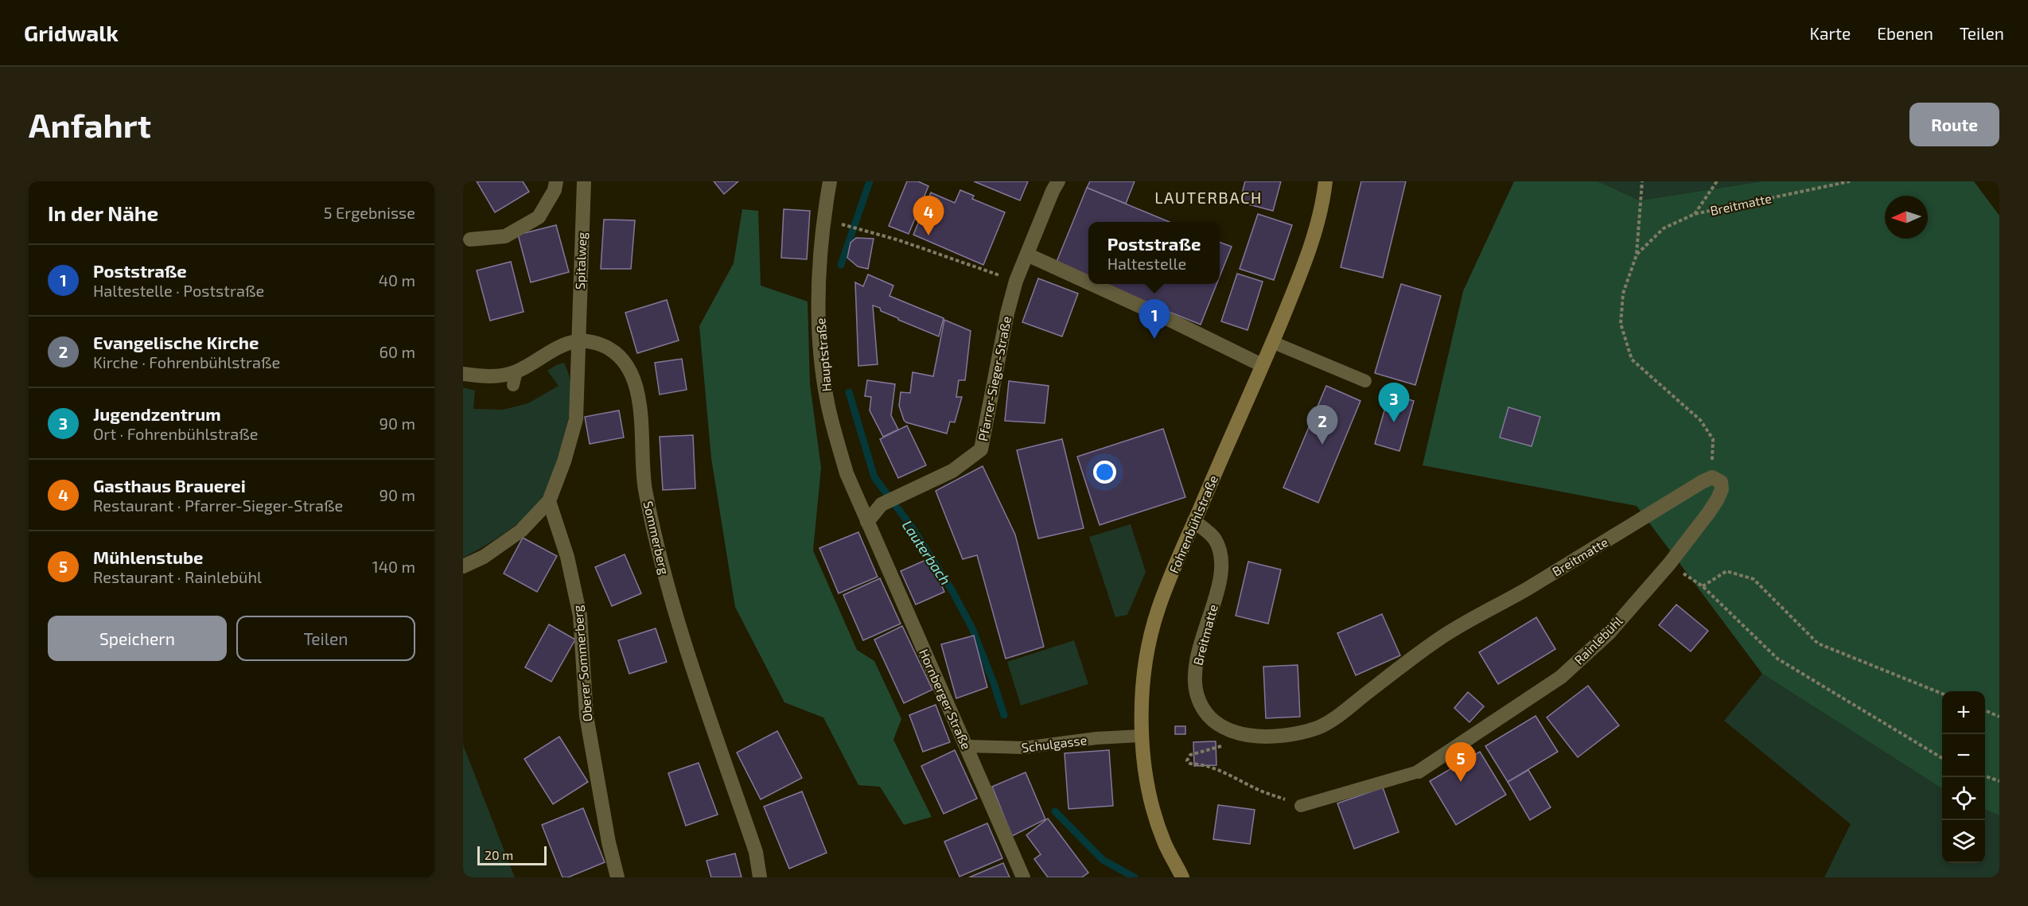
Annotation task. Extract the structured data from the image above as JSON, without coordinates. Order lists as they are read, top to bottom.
{
  "streets": {
    "main road": ["Fohrenbühlstraße"],
    "street": [
      "Breitmatte",
      "Spitalweg",
      "Hauptstraße",
      "Pfarrer-Sieger-Straße",
      "Sommerberg",
      "Rainlebühl",
      "Oberer Sommerberg",
      "Hornberger Straße"
    ],
    "lane": ["Schulgasse"]
  },
  "crossings": [
    ["Breitmatte", "Fohrenbühlstraße"],
    ["Breitmatte", "Rainlebühl"],
    ["Spitalweg", "Sommerberg"],
    ["Hauptstraße", "Pfarrer-Sieger-Straße"],
    ["Hauptstraße", "Hornberger Straße"],
    ["Pfarrer-Sieger-Straße", "Hornberger Straße"],
    ["Fohrenbühlstraße", "Schulgasse"],
    ["Hornberger Straße", "Schulgasse"]
  ],
  "districts": ["LAUTERBACH"],
  "water": ["Lauterbach"],
  "scale_bar": "20 m",
  "north": "left",
  "page": {
    "header": "Gridwalk",
    "nav": ["Karte", "Ebenen", "Teilen"],
    "buttons": [
      "Route",
      ["Speichern", "Teilen"]
    ],
    "title": "Anfahrt",
    "heading": ["In der Nähe", "5 Ergebnisse"],
    "pins": [
      "4",
      "1",
      "3",
      "2",
      "5"
    ],
    "popup": ["Poststraße", "Haltestelle"],
    "list": [
      {
        "mark": "1",
        "name": "Poststraße",
        "note": "Haltestelle · Poststraße",
        "value": "40 m"
      },
      {
        "mark": "2",
        "name": "Evangelische Kirche",
        "note": "Kirche · Fohrenbühlstraße",
        "value": "60 m"
      },
      {
        "mark": "3",
        "name": "Jugendzentrum",
        "note": "Ort · Fohrenbühlstraße",
        "value": "90 m"
      },
      {
        "mark": "4",
        "name": "Gasthaus Brauerei",
        "note": "Restaurant · Pfarrer-Sieger-Straße",
        "value": "90 m"
      },
      {
        "mark": "5",
        "name": "Mühlenstube",
        "note": "Restaurant · Rainlebühl",
        "value": "140 m"
      }
    ],
    "map_buttons": ["+", "−"],
    "scale": "20 m"
  }
}
